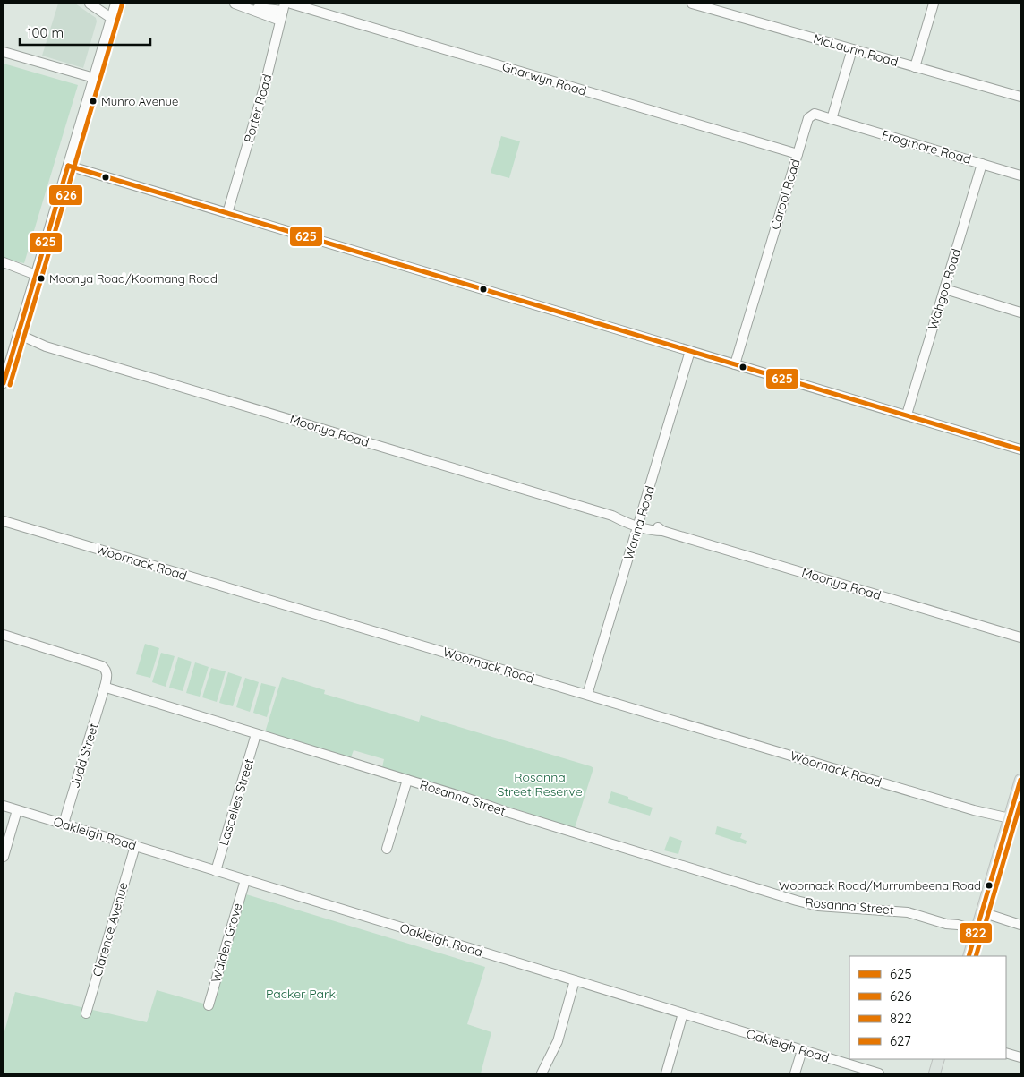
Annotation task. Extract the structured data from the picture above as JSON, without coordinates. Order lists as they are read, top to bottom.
{
  "streets": {
    "street": [
      "McLaurin Road",
      "Gnarwyn Road",
      "Porter Road",
      "Frogmore Road",
      "Carool Road",
      "Wahgoo Road",
      "Moonya Road",
      "Warina Road",
      "Woornack Road",
      "Judd Street",
      "Rosanna Street",
      "Lascelles Street",
      "Oakleigh Road",
      "Clarence Avenue",
      "Walden Grove"
    ]
  },
  "crossings": [
    ["Gnarwyn Road", "Carool Road"],
    ["Frogmore Road", "Carool Road"],
    ["Frogmore Road", "Wahgoo Road"],
    ["Moonya Road", "Warina Road"],
    ["Warina Road", "Woornack Road"],
    ["Judd Street", "Rosanna Street"],
    ["Judd Street", "Oakleigh Road"],
    ["Rosanna Street", "Lascelles Street"],
    ["Lascelles Street", "Oakleigh Road"],
    ["Oakleigh Road", "Clarence Avenue"],
    ["Oakleigh Road", "Walden Grove"]
  ],
  "parks": ["Rosanna Street Reserve", "Packer Park"],
  "places": ["Munro Avenue", "Moonya Road/Koornang Road", "Woornack Road/Murrumbeena Road"],
  "lines": [
    "transit line 626",
    "transit line 625",
    "transit line 822",
    "transit line 627"
  ],
  "legend": [
    "625",
    "626",
    "822",
    "627"
  ],
  "scale_bar": "100 m"
}
